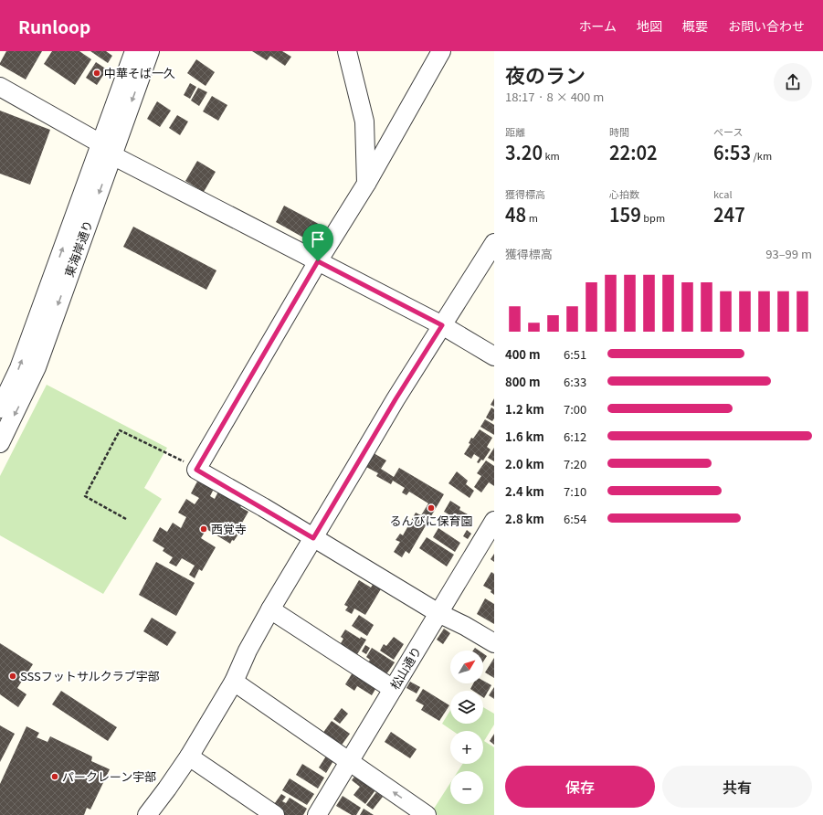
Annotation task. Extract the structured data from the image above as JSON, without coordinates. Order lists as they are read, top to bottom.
{
  "streets": {
    "street": ["東海岸通り", "松山通り"]
  },
  "places": [
    "中華そば一久",
    "るんびに保育園",
    "西覚寺",
    "SSSフットサルクラブ宇部",
    "パークレーン宇部"
  ],
  "north": "top right",
  "page": {
    "header": "Runloop",
    "nav": [
      "ホーム",
      "地図",
      "概要",
      "お問い合わせ"
    ],
    "heading": ["夜のラン", "18:17 · 8 × 400 m"],
    "stats": [
      ["距離", "3.20 km"],
      ["時間", "22:02"],
      ["ペース", "6:53 /km"],
      ["獲得標高", "48 m"],
      ["心拍数", "159 bpm"],
      ["kcal", "247"]
    ],
    "chart": ["獲得標高", "93–99 m"],
    "list": [
      {
        "name": "400 m",
        "note": "6:51"
      },
      {
        "name": "800 m",
        "note": "6:33"
      },
      {
        "name": "1.2 km",
        "note": "7:00"
      },
      {
        "name": "1.6 km",
        "note": "6:12"
      },
      {
        "name": "2.0 km",
        "note": "7:20"
      },
      {
        "name": "2.4 km",
        "note": "7:10"
      },
      {
        "name": "2.8 km",
        "note": "6:54"
      }
    ],
    "map_buttons": ["+", "−"],
    "buttons": ["保存", "共有"]
  }
}
